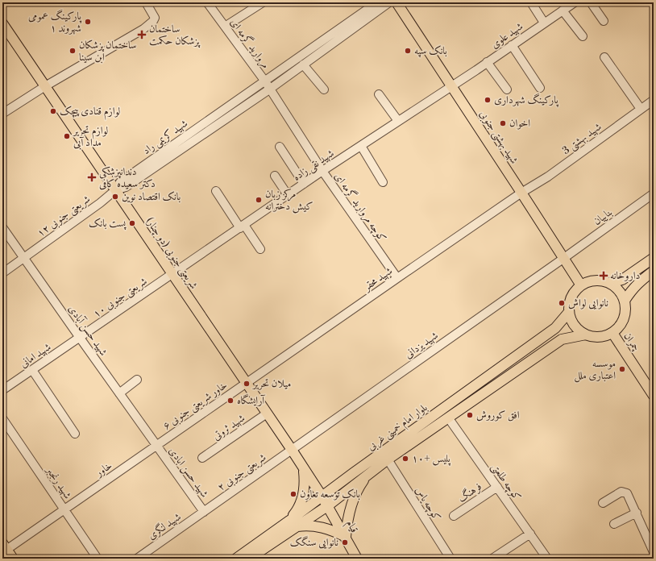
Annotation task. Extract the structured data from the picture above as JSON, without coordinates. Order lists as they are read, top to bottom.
{
  "streets": {
    "main road": [
      "شهید بهشتی جنوبی",
      "شریعتی جنوبی (دو چنار)",
      "چمران",
      "بلوار امام خمینی غربی",
      "قیام"
    ],
    "street": [
      "شهید علوی",
      "مروارید گرمه ای",
      "شهید کریمی راد",
      "شهید بهشتی 3",
      "شهید نقی زاده",
      "کوچه مروارید گرمه ای",
      "شریعتی جنوبی ۱۲",
      "بناییان",
      "شهید محقر",
      "شریعتی جنوبی ۱۰",
      "شهید حسن آبادی",
      "شهید یزدانی",
      "شهید امانی",
      "خاور شریعتی جنوبی ۶",
      "شهید ثروتی",
      "خاور",
      "شهید حسن ابادی",
      "شریعتی جنوبی ۲",
      "کوچه طلعتی",
      "شهید رنجبر",
      "فرهنگ",
      "کوچه یاس",
      "شهید لنگری"
    ]
  },
  "crossings": [
    ["شهید علوی", "شهید بهشتی جنوبی"],
    ["شهید علوی", "شهید نقی زاده"],
    ["مروارید گرمه ای", "شهید کریمی راد"],
    ["مروارید گرمه ای", "کوچه مروارید گرمه ای"],
    ["شهید کریمی راد", "کوچه مروارید گرمه ای"],
    ["شهید کریمی راد", "شریعتی جنوبی ۱۲"],
    ["شهید کریمی راد", "شریعتی جنوبی (دو چنار)"],
    ["شهید بهشتی جنوبی", "شهید بهشتی 3"],
    ["شهید بهشتی جنوبی", "شهید نقی زاده"],
    ["شهید بهشتی جنوبی", "بناییان"],
    ["شهید بهشتی جنوبی", "شهید محقر"],
    ["شهید بهشتی جنوبی", "چمران"],
    ["شهید بهشتی جنوبی", "شهید یزدانی"],
    ["شهید بهشتی جنوبی", "بلوار امام خمینی غربی"],
    ["شهید بهشتی 3", "شهید محقر"],
    ["شهید نقی زاده", "کوچه مروارید گرمه ای"],
    ["شهید نقی زاده", "شریعتی جنوبی (دو چنار)"],
    ["شهید نقی زاده", "شریعتی جنوبی ۱۰"],
    ["کوچه مروارید گرمه ای", "شهید محقر"],
    ["شریعتی جنوبی ۱۲", "شریعتی جنوبی (دو چنار)"],
    ["شریعتی جنوبی ۱۲", "شهید حسن آبادی"],
    ["بناییان", "شهید یزدانی"],
    ["شریعتی جنوبی (دو چنار)", "شهید محقر"],
    ["شریعتی جنوبی (دو چنار)", "شریعتی جنوبی ۱۰"],
    ["شریعتی جنوبی (دو چنار)", "شهید یزدانی"],
    ["شریعتی جنوبی (دو چنار)", "خاور شریعتی جنوبی ۶"],
    ["شریعتی جنوبی (دو چنار)", "شهید ثروتی"],
    ["شریعتی جنوبی (دو چنار)", "بلوار امام خمینی غربی"],
    ["شریعتی جنوبی (دو چنار)", "شریعتی جنوبی ۲"],
    ["شریعتی جنوبی (دو چنار)", "قیام"],
    ["شهید محقر", "خاور شریعتی جنوبی ۶"],
    ["شریعتی جنوبی ۱۰", "شهید حسن آبادی"],
    ["شریعتی جنوبی ۱۰", "شهید امانی"],
    ["شهید حسن آبادی", "شهید امانی"],
    ["شهید حسن آبادی", "خاور شریعتی جنوبی ۶"],
    ["شهید حسن آبادی", "خاور"],
    ["شهید حسن آبادی", "شهید حسن ابادی"],
    ["چمران", "بلوار امام خمینی غربی"],
    ["شهید یزدانی", "شریعتی جنوبی ۲"],
    ["خاور شریعتی جنوبی ۶", "خاور"],
    ["خاور شریعتی جنوبی ۶", "شهید حسن ابادی"],
    ["بلوار امام خمینی غربی", "کوچه طلعتی"],
    ["بلوار امام خمینی غربی", "کوچه یاس"],
    ["بلوار امام خمینی غربی", "قیام"],
    ["خاور", "شهید حسن ابادی"],
    ["خاور", "شهید رنجبر"],
    ["شهید حسن ابادی", "شریعتی جنوبی ۲"],
    ["شهید حسن ابادی", "شهید لنگری"],
    ["شریعتی جنوبی ۲", "شهید لنگری"],
    ["کوچه طلعتی", "فرهنگ"]
  ],
  "places": {
    "other": [
      "پارکینگ عمومی شهروند ۱",
      "ساختمان پزشکان ابن سینا",
      "بانک سپه",
      "پارکینگ شهرداری",
      "لوازم قنادی پیچک",
      "اخوان",
      "لوازم تحریر مداد آبی",
      "بانک اقتصاد نوین",
      "مرکز زبان کیش دخترانه",
      "پست بانک",
      "نانوایی لواش",
      "موسسه اعتباری ملل",
      "میلان تحریر",
      "آرایشگاه",
      "افق کوروش",
      "پلیس +۱۰",
      "بانک توسعه تعاون",
      "نانوایی سنگک"
    ],
    "health": ["ساختمان پزشکان حکمت", "دندانپزشکی دکتر سعیده کافی", "داروخانه"]
  }
}
